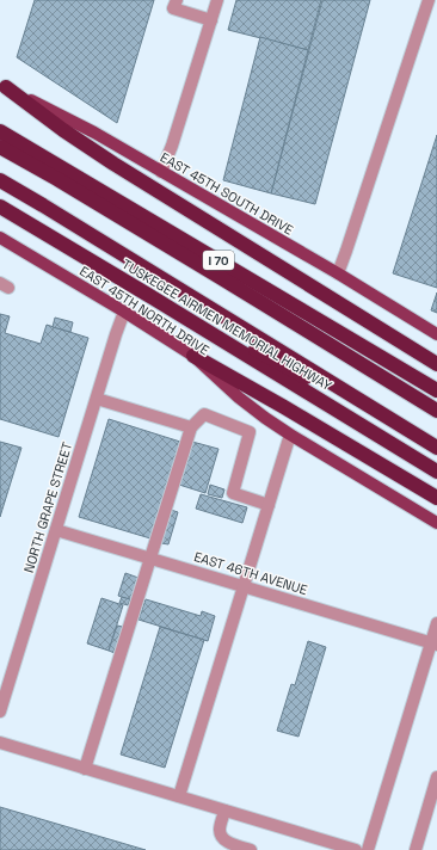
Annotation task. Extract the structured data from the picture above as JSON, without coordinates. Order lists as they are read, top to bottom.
{
  "streets": {
    "highway": ["I 70", "TUSKEGEE AIRMEN MEMORIAL HIGHWAY"],
    "main road": ["EAST 45TH SOUTH DRIVE", "EAST 45TH NORTH DRIVE"],
    "street": ["NORTH GRAPE STREET", "EAST 46TH AVENUE"]
  },
  "crossings": [
    ["EAST 45TH NORTH DRIVE", "NORTH GRAPE STREET"],
    ["NORTH GRAPE STREET", "EAST 46TH AVENUE"]
  ]
}
